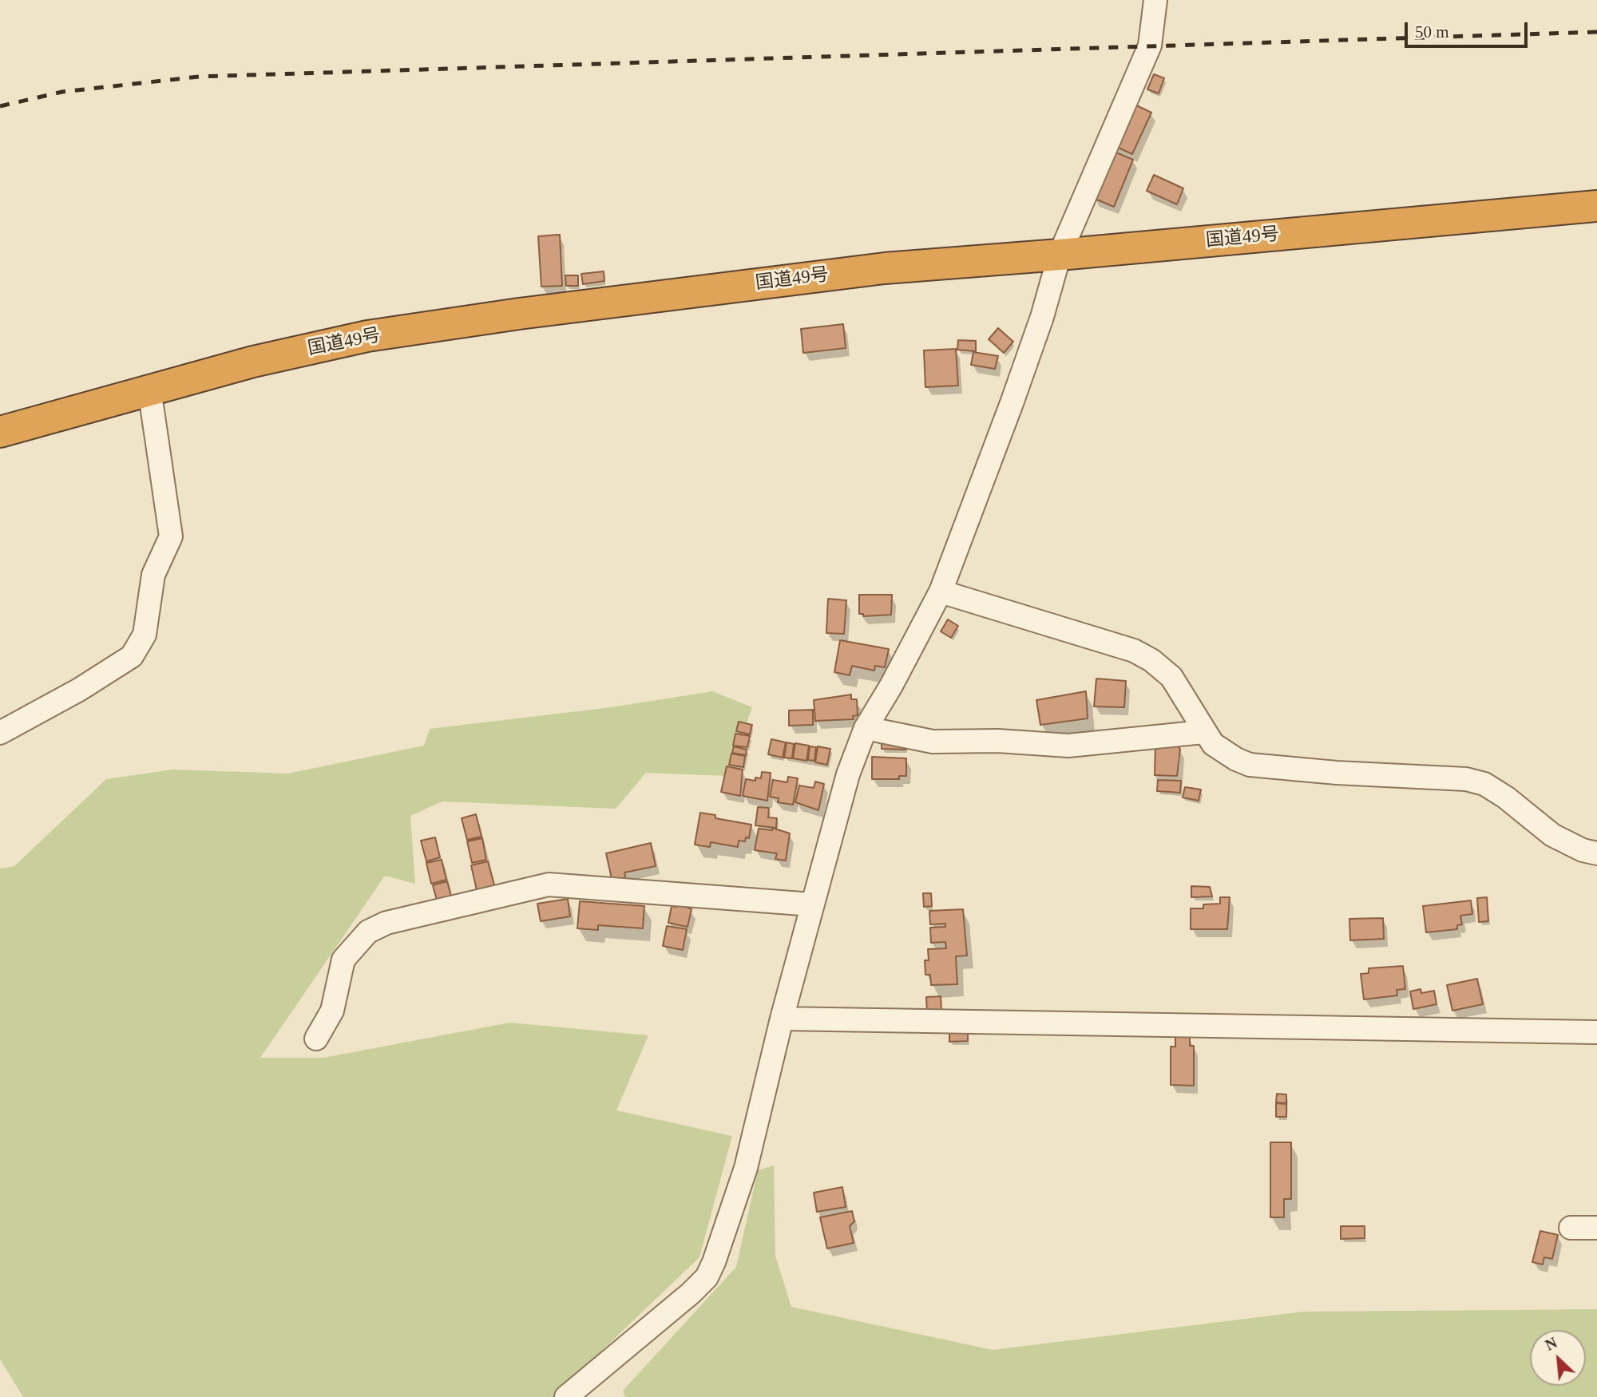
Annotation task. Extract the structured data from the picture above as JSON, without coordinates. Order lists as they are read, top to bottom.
{
  "streets": {
    "highway": ["国道49号"]
  },
  "scale_bar": "50 m",
  "north": "top left"
}
